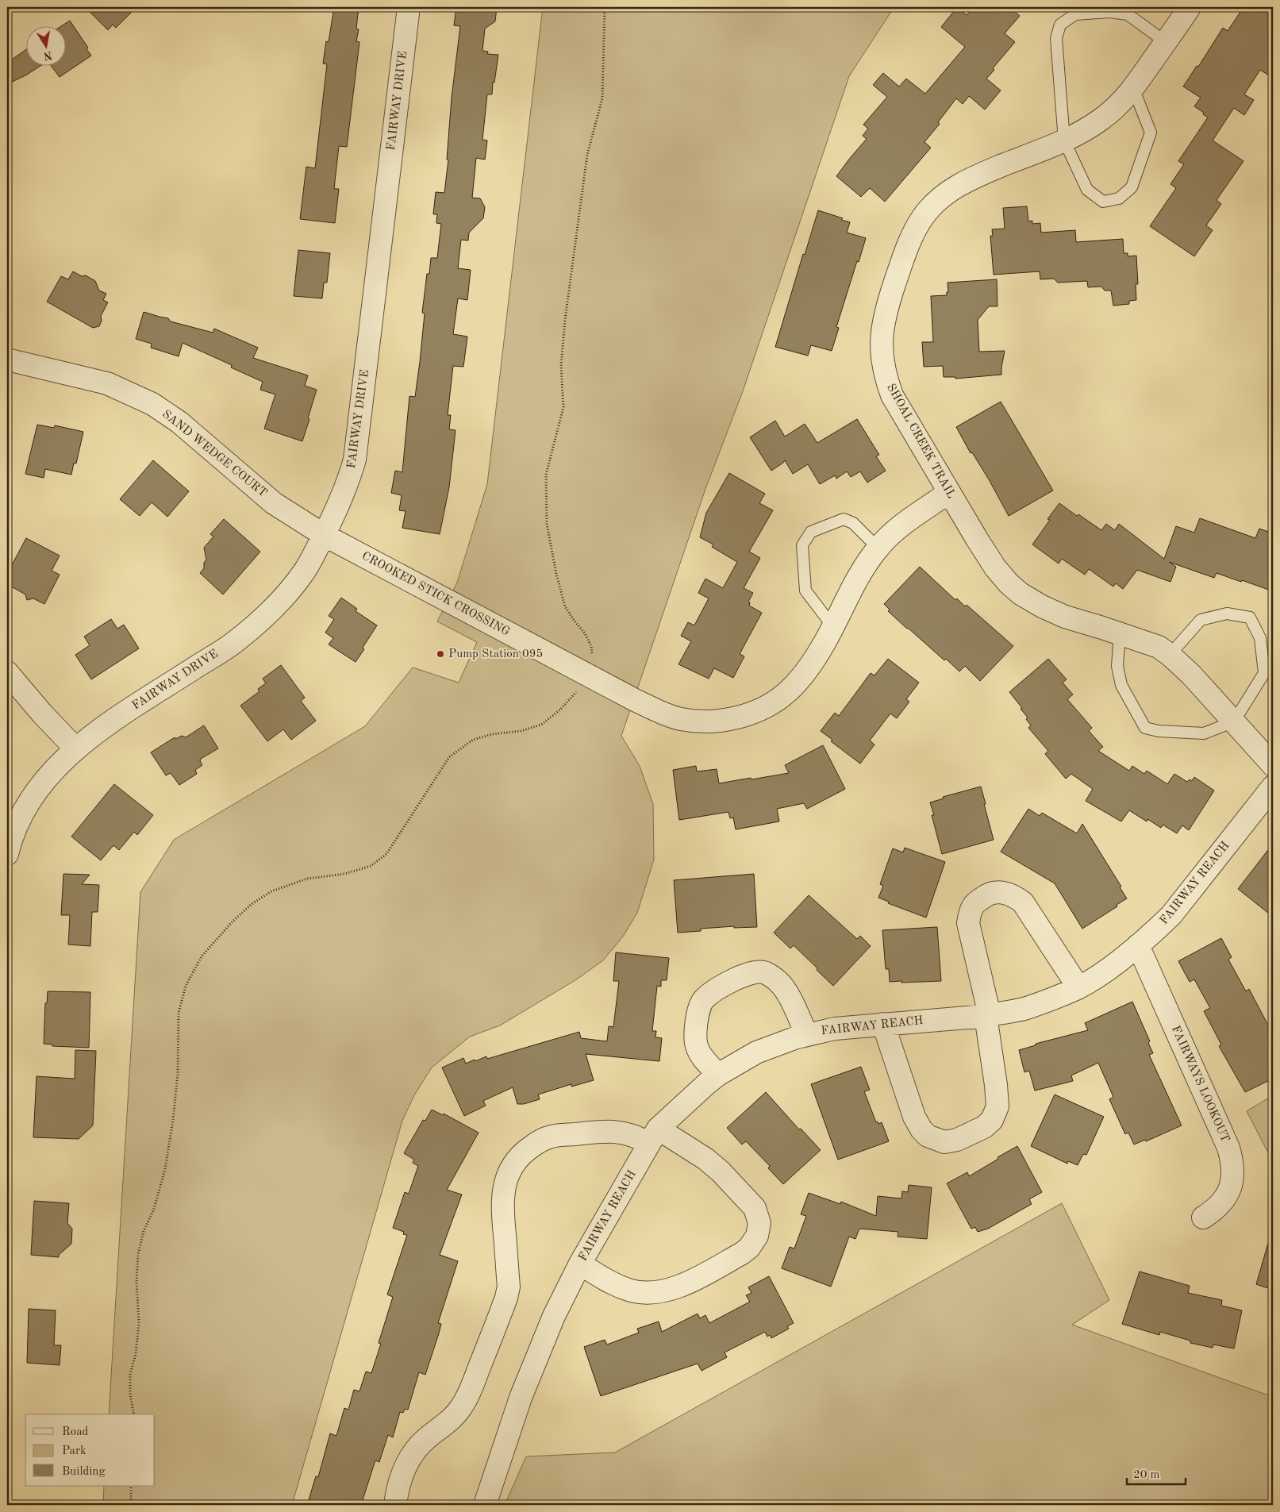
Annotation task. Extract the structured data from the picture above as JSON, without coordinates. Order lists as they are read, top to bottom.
{
  "streets": {
    "street": [
      "FAIRWAY DRIVE",
      "SHOAL CREEK TRAIL",
      "SAND WEDGE COURT",
      "CROOKED STICK CROSSING",
      "FAIRWAY REACH",
      "FAIRWAYS LOOKOUT"
    ]
  },
  "crossings": [
    ["FAIRWAY DRIVE", "SAND WEDGE COURT"],
    ["FAIRWAY DRIVE", "CROOKED STICK CROSSING"],
    ["SHOAL CREEK TRAIL", "CROOKED STICK CROSSING"],
    ["SAND WEDGE COURT", "CROOKED STICK CROSSING"],
    ["FAIRWAY REACH", "FAIRWAYS LOOKOUT"]
  ],
  "places": ["Pump Station 095"],
  "legend": ["Road", "Park", "Building"],
  "scale_bar": "20 m",
  "north": "bottom"
}
